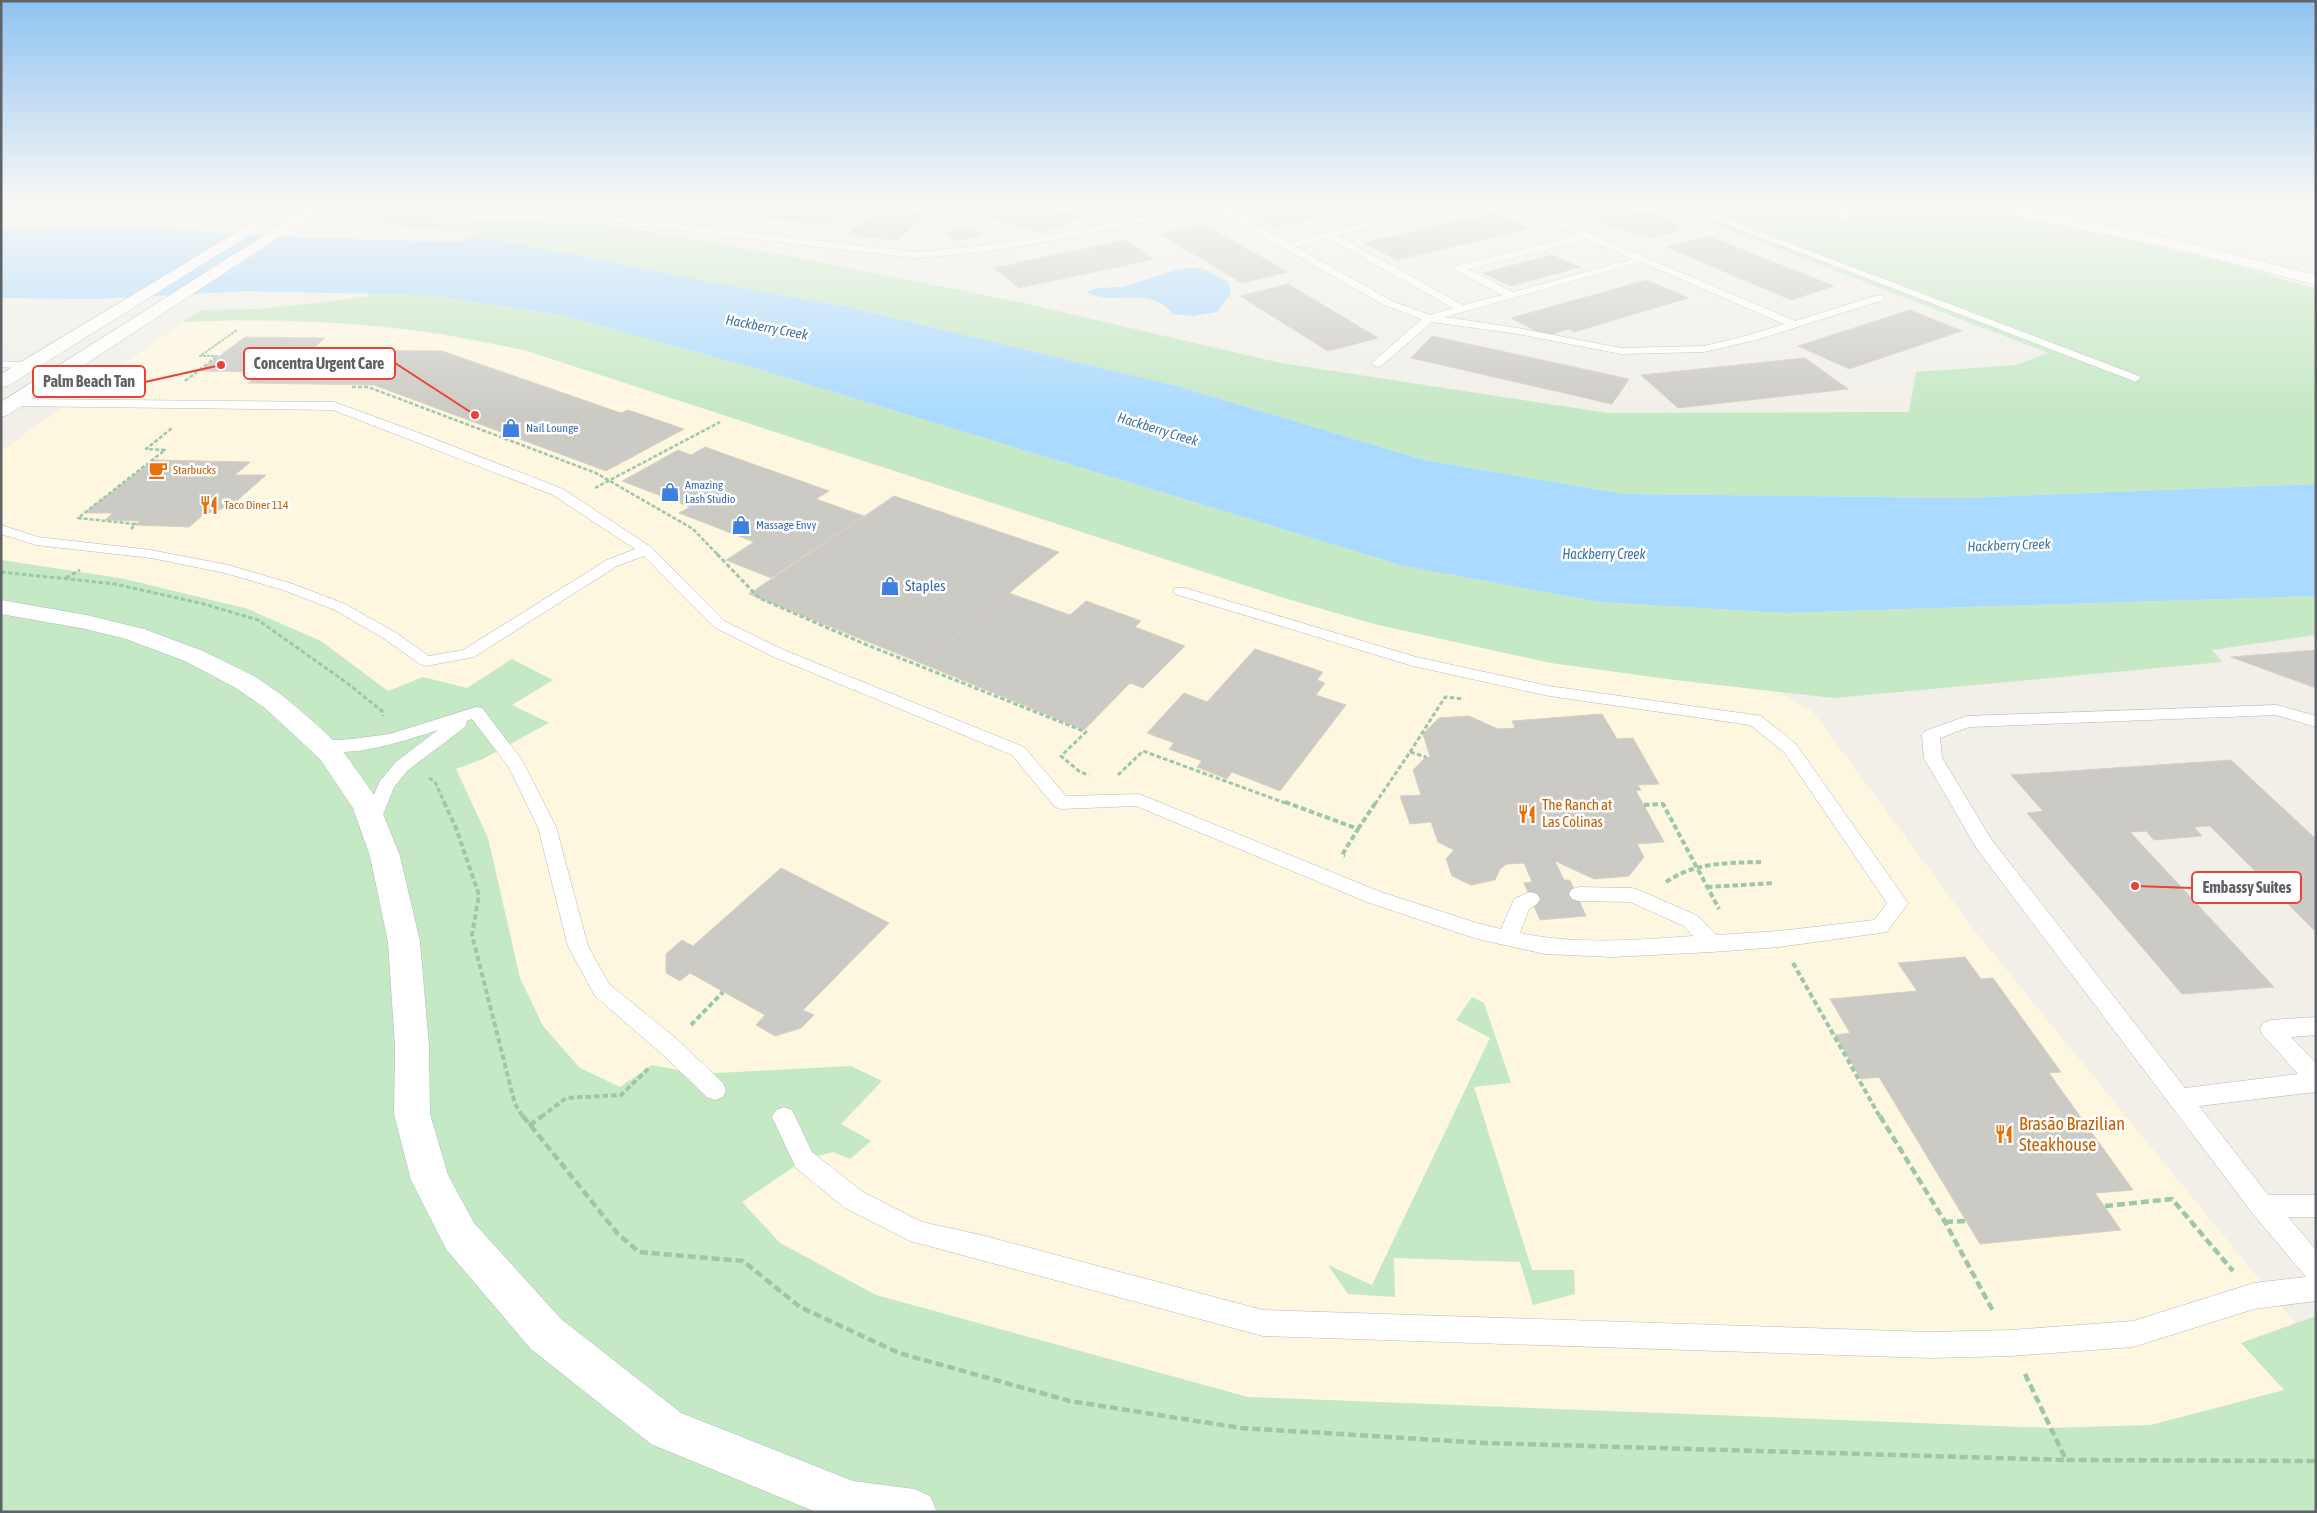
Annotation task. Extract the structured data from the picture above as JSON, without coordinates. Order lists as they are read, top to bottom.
{
  "water": ["Hackberry Creek"],
  "places": {
    "other": ["Palm Beach Tan", "Concentra Urgent Care", "Embassy Suites"],
    "shop": [
      "Nail Lounge",
      "Amazing Lash Studio",
      "Massage Envy",
      "Staples"
    ],
    "cafe": ["Starbucks"],
    "restaurant": ["Taco Diner 114", "The Ranch at Las Colinas", "Brasão Brazilian Steakhouse"]
  }
}
